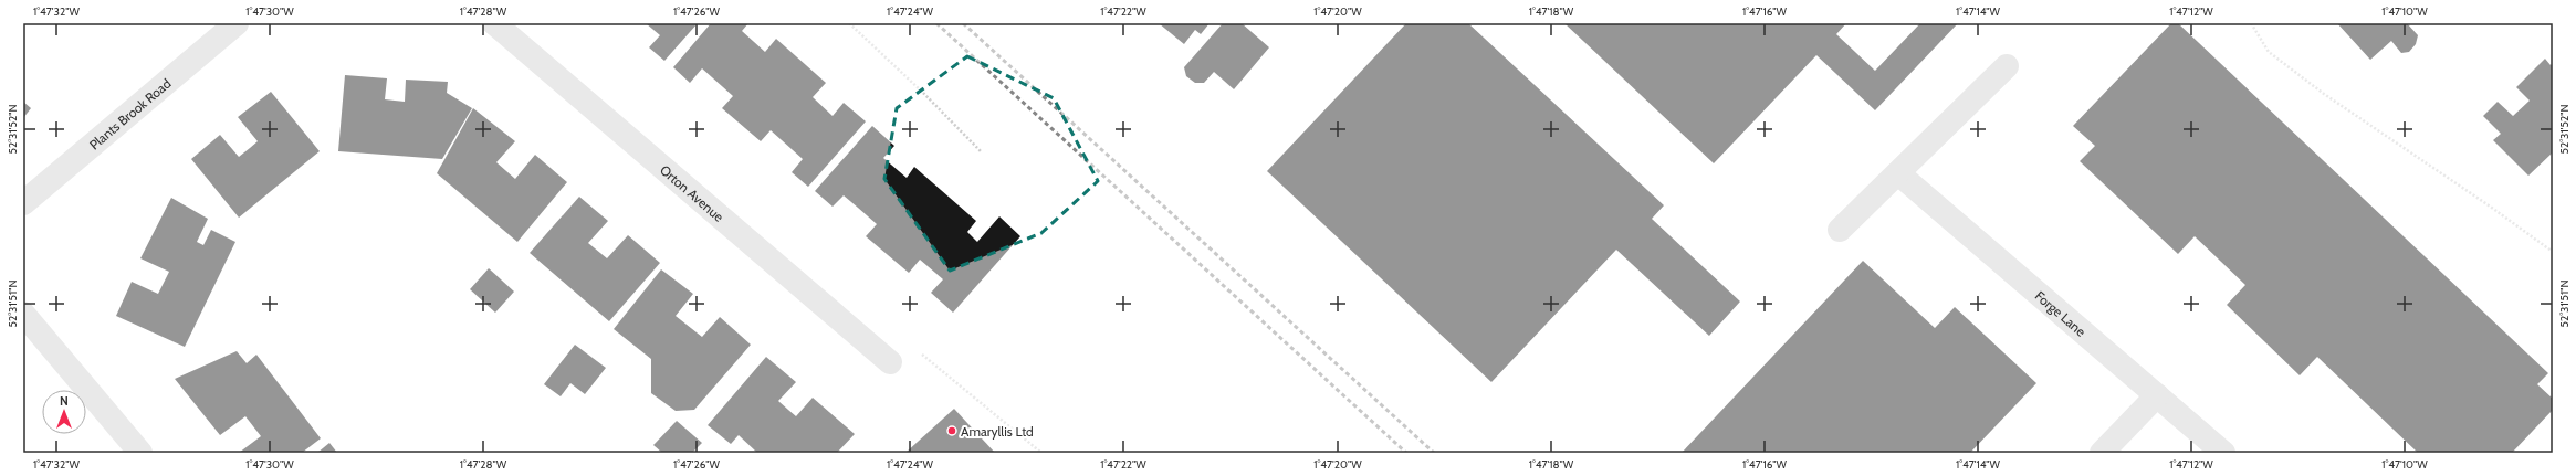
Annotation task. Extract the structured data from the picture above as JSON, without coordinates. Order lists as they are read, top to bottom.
{
  "streets": {
    "street": ["Plants Brook Road", "Orton Avenue", "Forge Lane"]
  },
  "places": ["Amaryllis Ltd"],
  "north": "top",
  "coordinates": [
    "1°47'32\"W",
    "1°47'30\"W",
    "1°47'28\"W",
    "1°47'26\"W",
    "1°47'24\"W",
    "1°47'22\"W",
    "1°47'20\"W",
    "1°47'18\"W",
    "1°47'16\"W",
    "1°47'14\"W",
    "1°47'12\"W",
    "1°47'10\"W",
    "52°31'52\"N",
    "52°31'51\"N"
  ]
}
